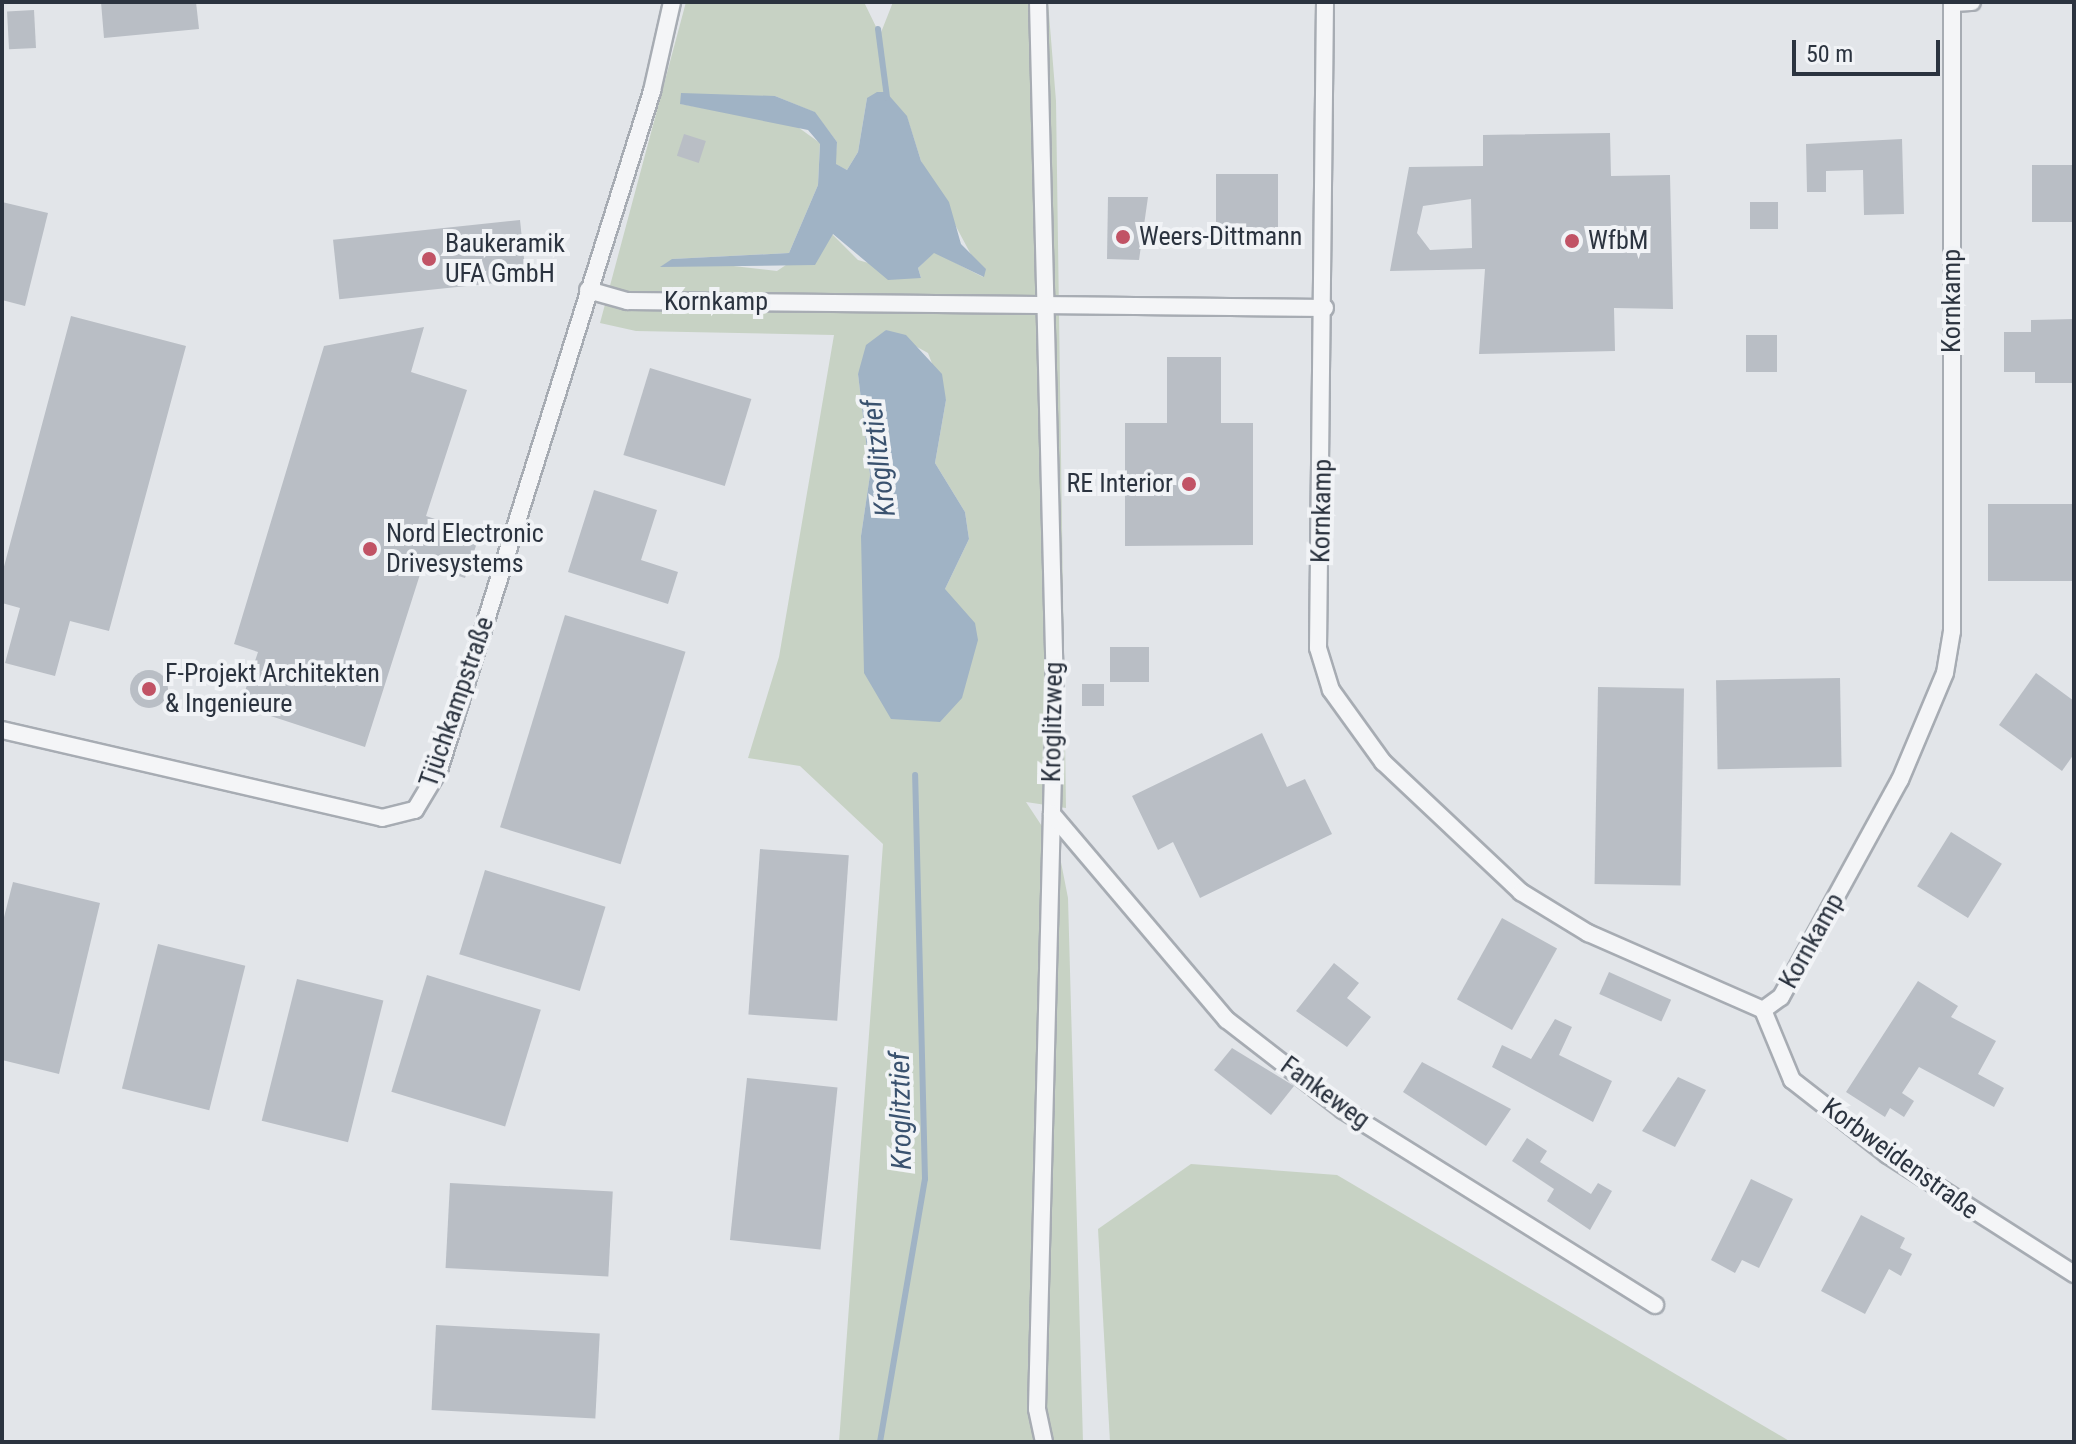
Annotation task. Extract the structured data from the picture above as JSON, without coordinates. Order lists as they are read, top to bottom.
{
  "streets": {
    "street": [
      "Kornkamp",
      "Tjüchkampstraße",
      "Kroglitzweg",
      "Fankeweg",
      "Korbweidenstraße"
    ]
  },
  "crossings": [
    ["Kornkamp", "Tjüchkampstraße"],
    ["Kornkamp", "Kroglitzweg"],
    ["Kornkamp", "Korbweidenstraße"],
    ["Kroglitzweg", "Fankeweg"]
  ],
  "water": ["Kroglitztief"],
  "places": [
    "Weers-Dittmann",
    "WfbM",
    "Baukeramik UFA GmbH",
    "RE Interior",
    "Nord Electronic Drivesystems",
    "F-Projekt Architekten & Ingenieure"
  ],
  "scale_bar": "50 m"
}
